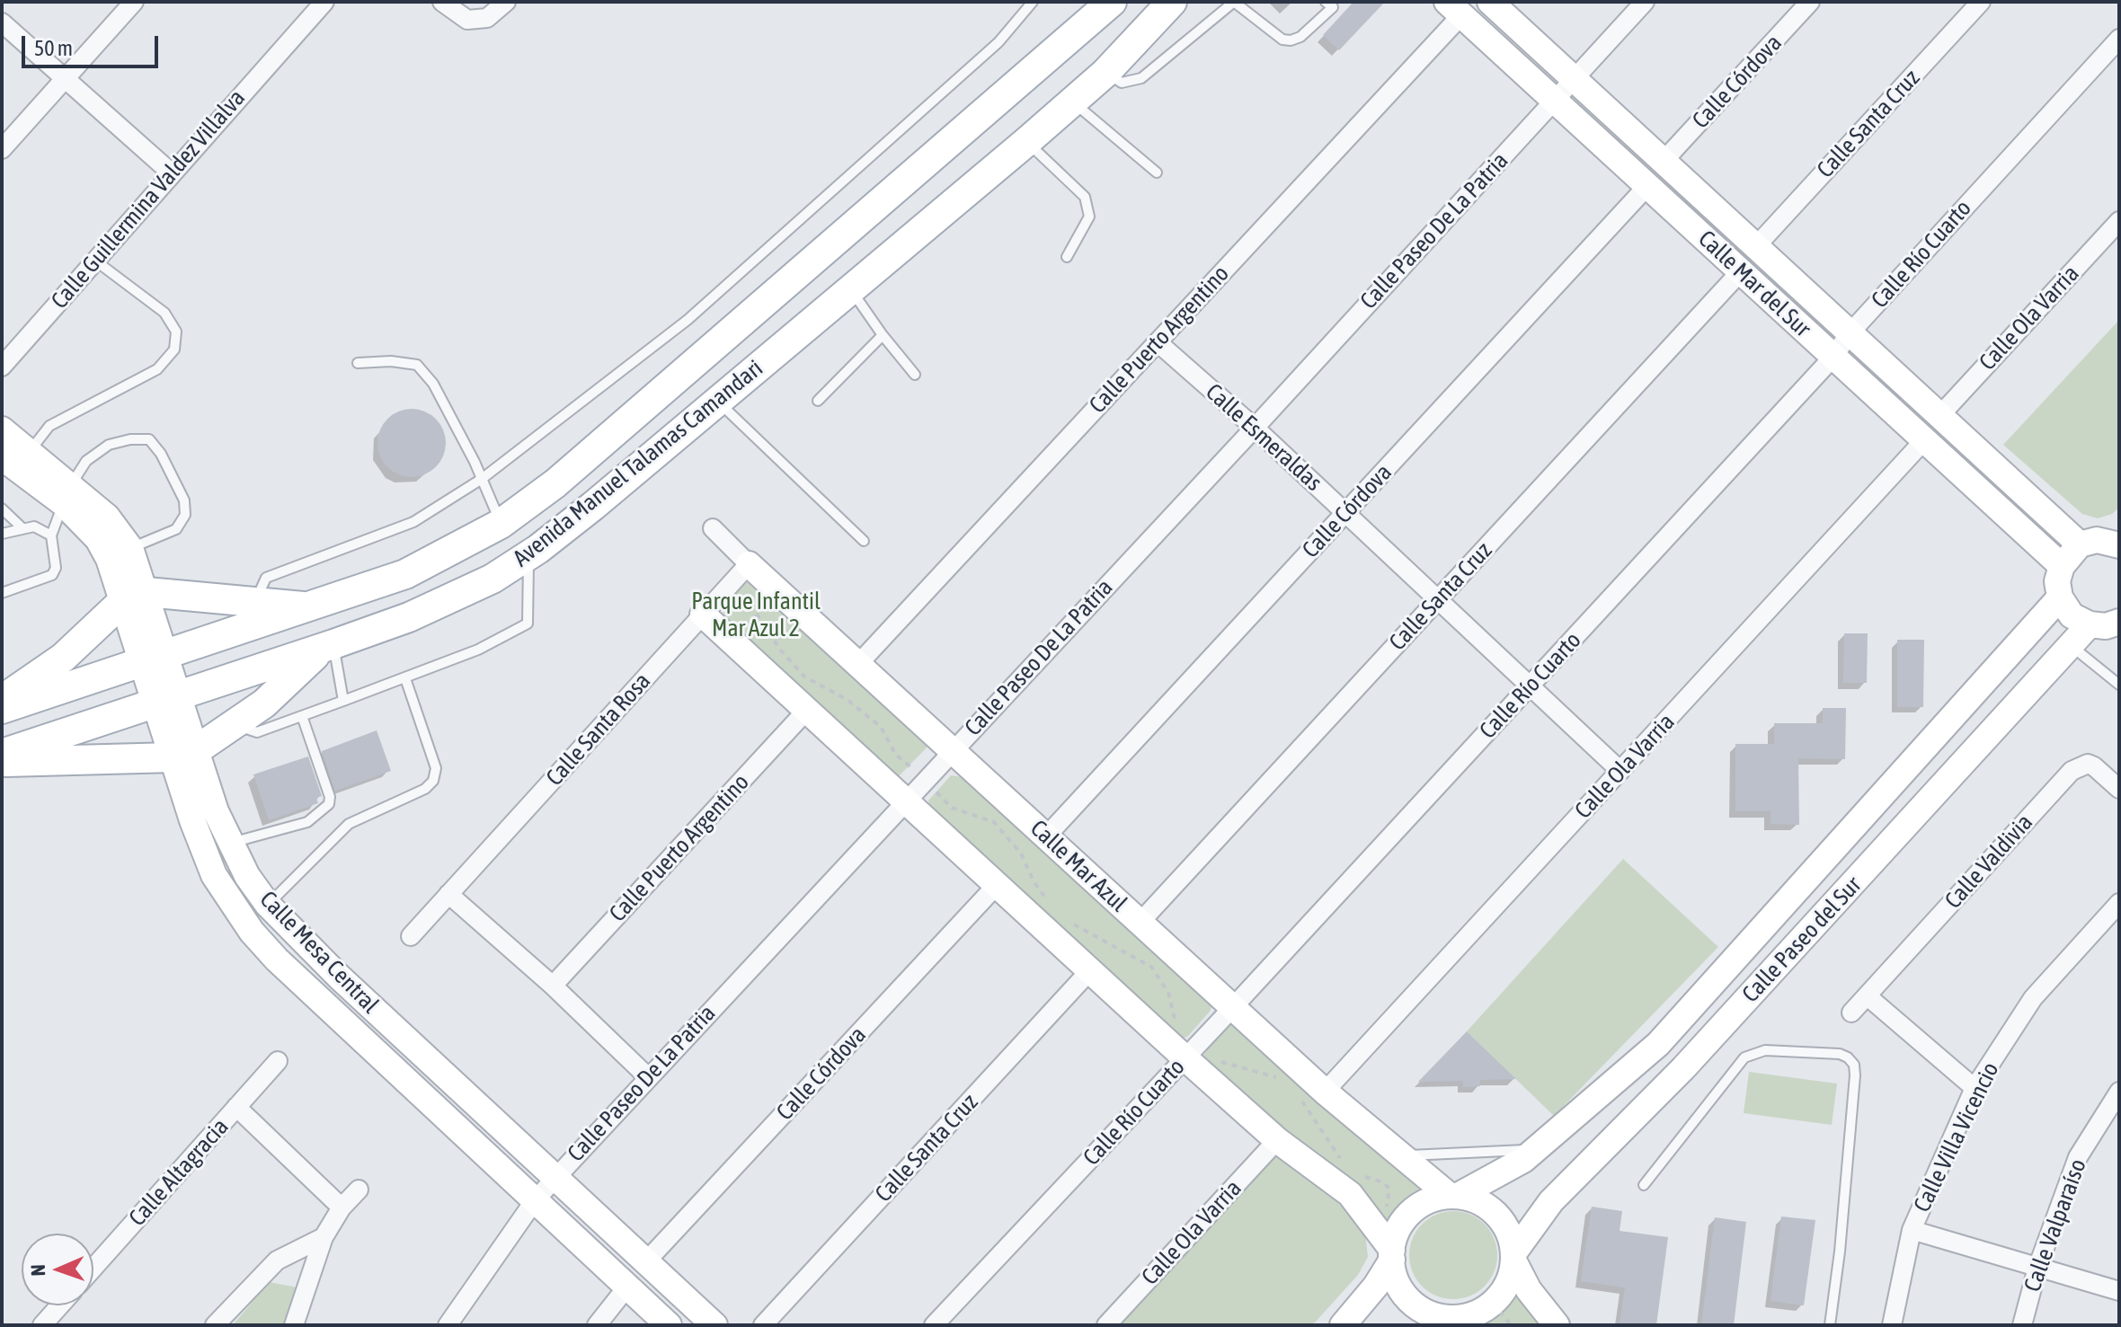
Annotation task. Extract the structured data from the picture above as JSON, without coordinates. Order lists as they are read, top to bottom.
{
  "streets": {
    "main road": [
      "Calle Mar del Sur",
      "Avenida Manuel Talamas Camandari",
      "Calle Mar Azul",
      "Calle Paseo del Sur",
      "Calle Mesa Central"
    ],
    "street": [
      "Calle Córdova",
      "Calle Santa Cruz",
      "Calle Guillermina Valdez Villalva",
      "Calle Paseo De La Patria",
      "Calle Río Cuarto",
      "Calle Ola Varria",
      "Calle Puerto Argentino",
      "Calle Esmeraldas",
      "Calle Santa Rosa",
      "Calle Valdivia",
      "Calle Villa Vicencio",
      "Calle Altagracia",
      "Calle Valparaíso"
    ]
  },
  "crossings": [
    ["Calle Córdova", "Calle Mar del Sur"],
    ["Calle Córdova", "Calle Esmeraldas"],
    ["Calle Córdova", "Calle Mar Azul"],
    ["Calle Córdova", "Calle Mesa Central"],
    ["Calle Santa Cruz", "Calle Mar del Sur"],
    ["Calle Santa Cruz", "Calle Esmeraldas"],
    ["Calle Santa Cruz", "Calle Mar Azul"],
    ["Calle Paseo De La Patria", "Calle Mar del Sur"],
    ["Calle Paseo De La Patria", "Calle Esmeraldas"],
    ["Calle Paseo De La Patria", "Calle Mar Azul"],
    ["Calle Paseo De La Patria", "Calle Mesa Central"],
    ["Calle Río Cuarto", "Calle Mar del Sur"],
    ["Calle Río Cuarto", "Calle Esmeraldas"],
    ["Calle Río Cuarto", "Calle Mar Azul"],
    ["Calle Mar del Sur", "Calle Ola Varria"],
    ["Calle Mar del Sur", "Calle Puerto Argentino"],
    ["Calle Ola Varria", "Calle Esmeraldas"],
    ["Calle Ola Varria", "Calle Mar Azul"],
    ["Calle Puerto Argentino", "Calle Esmeraldas"],
    ["Calle Puerto Argentino", "Calle Mar Azul"],
    ["Avenida Manuel Talamas Camandari", "Calle Mesa Central"],
    ["Calle Santa Rosa", "Calle Mar Azul"],
    ["Calle Mar Azul", "Calle Paseo del Sur"]
  ],
  "parks": ["Parque Infantil Mar Azul 2"],
  "scale_bar": "50 m",
  "north": "left"
}
